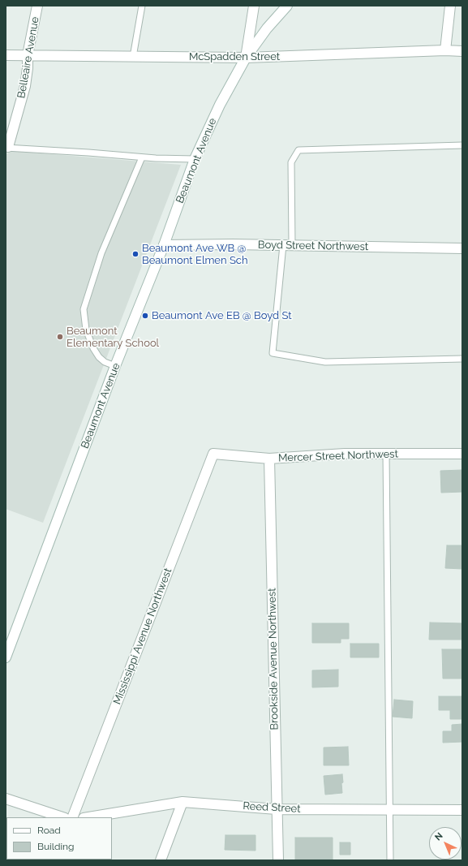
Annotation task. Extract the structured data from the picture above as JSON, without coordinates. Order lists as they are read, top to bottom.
{
  "streets": {
    "street": [
      "McSpadden Street",
      "Belleaire Avenue",
      "Beaumont Avenue",
      "Boyd Street Northwest",
      "Mercer Street Northwest",
      "Mississippi Avenue Northwest",
      "Brookside Avenue Northwest",
      "Reed Street"
    ]
  },
  "crossings": [
    ["McSpadden Street", "Belleaire Avenue"],
    ["McSpadden Street", "Beaumont Avenue"],
    ["Beaumont Avenue", "Boyd Street Northwest"],
    ["Mercer Street Northwest", "Mississippi Avenue Northwest"],
    ["Mercer Street Northwest", "Brookside Avenue Northwest"],
    ["Brookside Avenue Northwest", "Reed Street"]
  ],
  "places": ["Beaumont Ave WB @ Beaumont Elmen Sch", "Beaumont Ave EB @ Boyd St", "Beaumont Elementary School"],
  "legend": ["Road", "Building"],
  "north": "top left"
}
